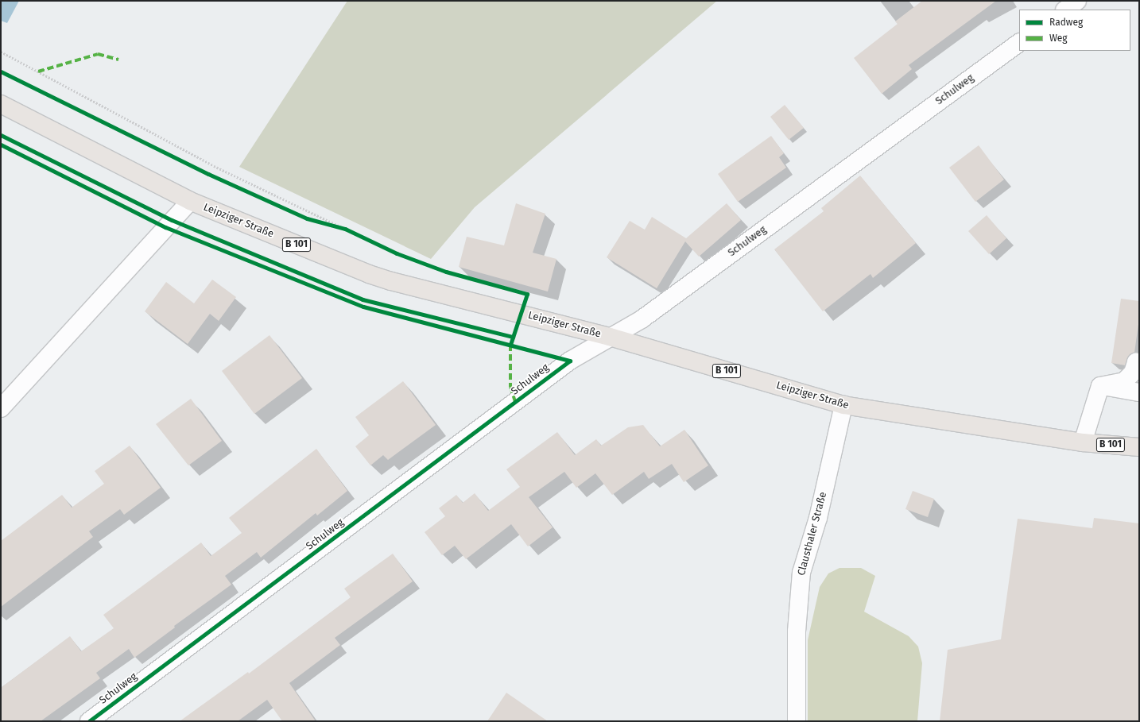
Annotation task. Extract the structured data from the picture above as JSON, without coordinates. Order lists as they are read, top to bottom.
{
  "streets": {
    "main road": ["Leipziger Straße", "B 101"],
    "street": ["Schulweg", "Clausthaler Straße"]
  },
  "crossings": [
    ["Schulweg", "Leipziger Straße"],
    ["Leipziger Straße", "Clausthaler Straße"]
  ],
  "legend": ["Radweg", "Weg"]
}
